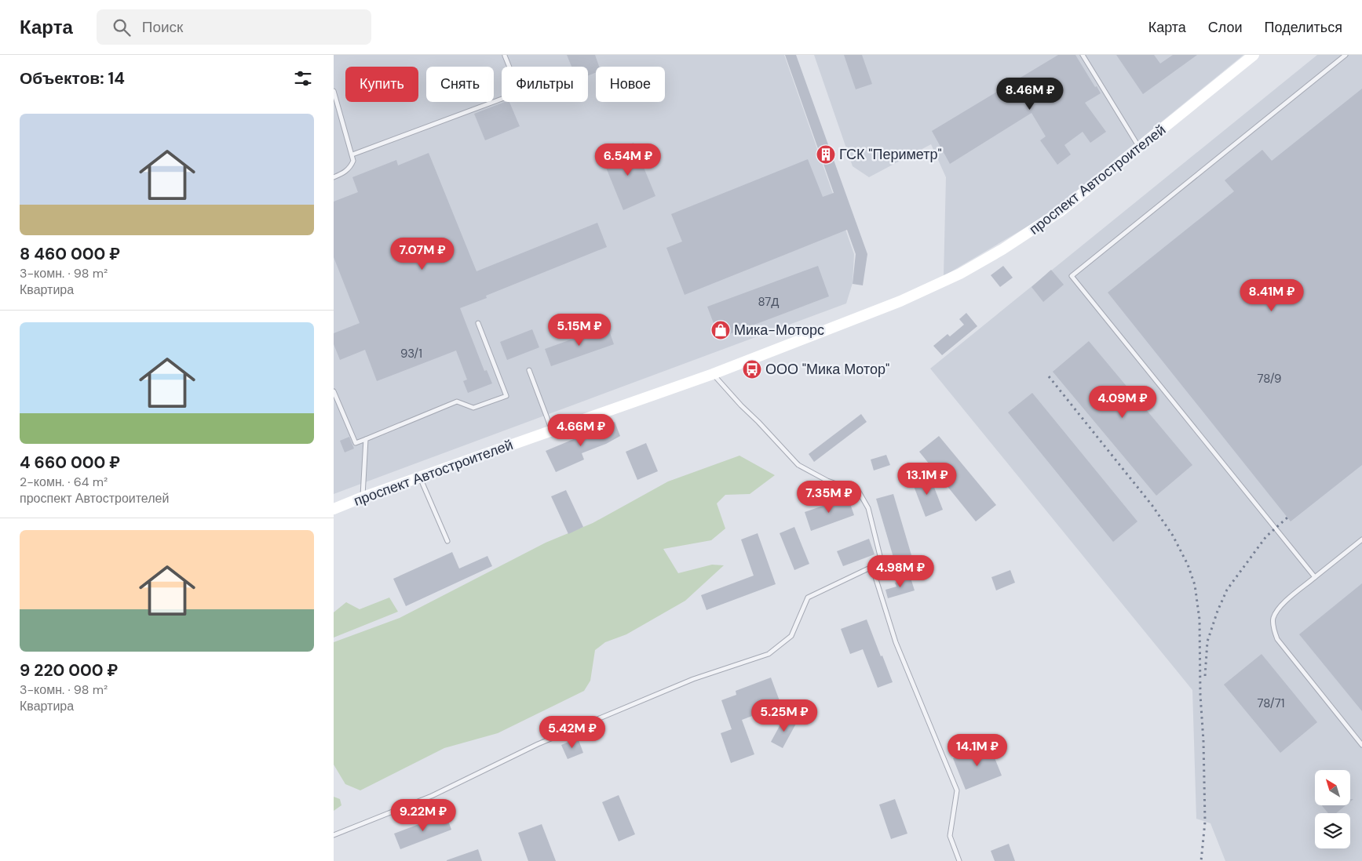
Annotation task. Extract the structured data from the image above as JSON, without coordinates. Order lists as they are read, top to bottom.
{
  "streets": {
    "main road": ["проспект Автостроителей"]
  },
  "places": {
    "building": ["ГСК \"Периметр\""],
    "shop": ["Мика-Моторс"],
    "bus stop": ["ООО \"Мика Мотор\""]
  },
  "house_numbers": [
    "87Д",
    "93/1",
    "78/9",
    "78/71"
  ],
  "north": "top left",
  "page": {
    "header": "Карта",
    "search": "Поиск",
    "nav": ["Карта", "Слои", "Поделиться"],
    "heading": "Объектов: 14",
    "chip": [
      "Купить",
      "Снять",
      "Фильтры",
      "Новое"
    ],
    "price": [
      "8.46M ₽",
      "6.54M ₽",
      "7.07M ₽",
      "8.41M ₽",
      "5.15M ₽",
      "4.09M ₽",
      "4.66M ₽",
      "13.1M ₽",
      "7.35M ₽",
      "4.98M ₽",
      "5.25M ₽",
      "5.42M ₽",
      "14.1M ₽",
      "9.22M ₽"
    ],
    "list": [
      {
        "name": "8 460 000 ₽",
        "note": "3-комн. · 98 m² · Квартира"
      },
      {
        "name": "4 660 000 ₽",
        "note": "2-комн. · 64 m² · проспект Автостроителей"
      },
      {
        "name": "9 220 000 ₽",
        "note": "3-комн. · 98 m² · Квартира"
      }
    ]
  }
}
